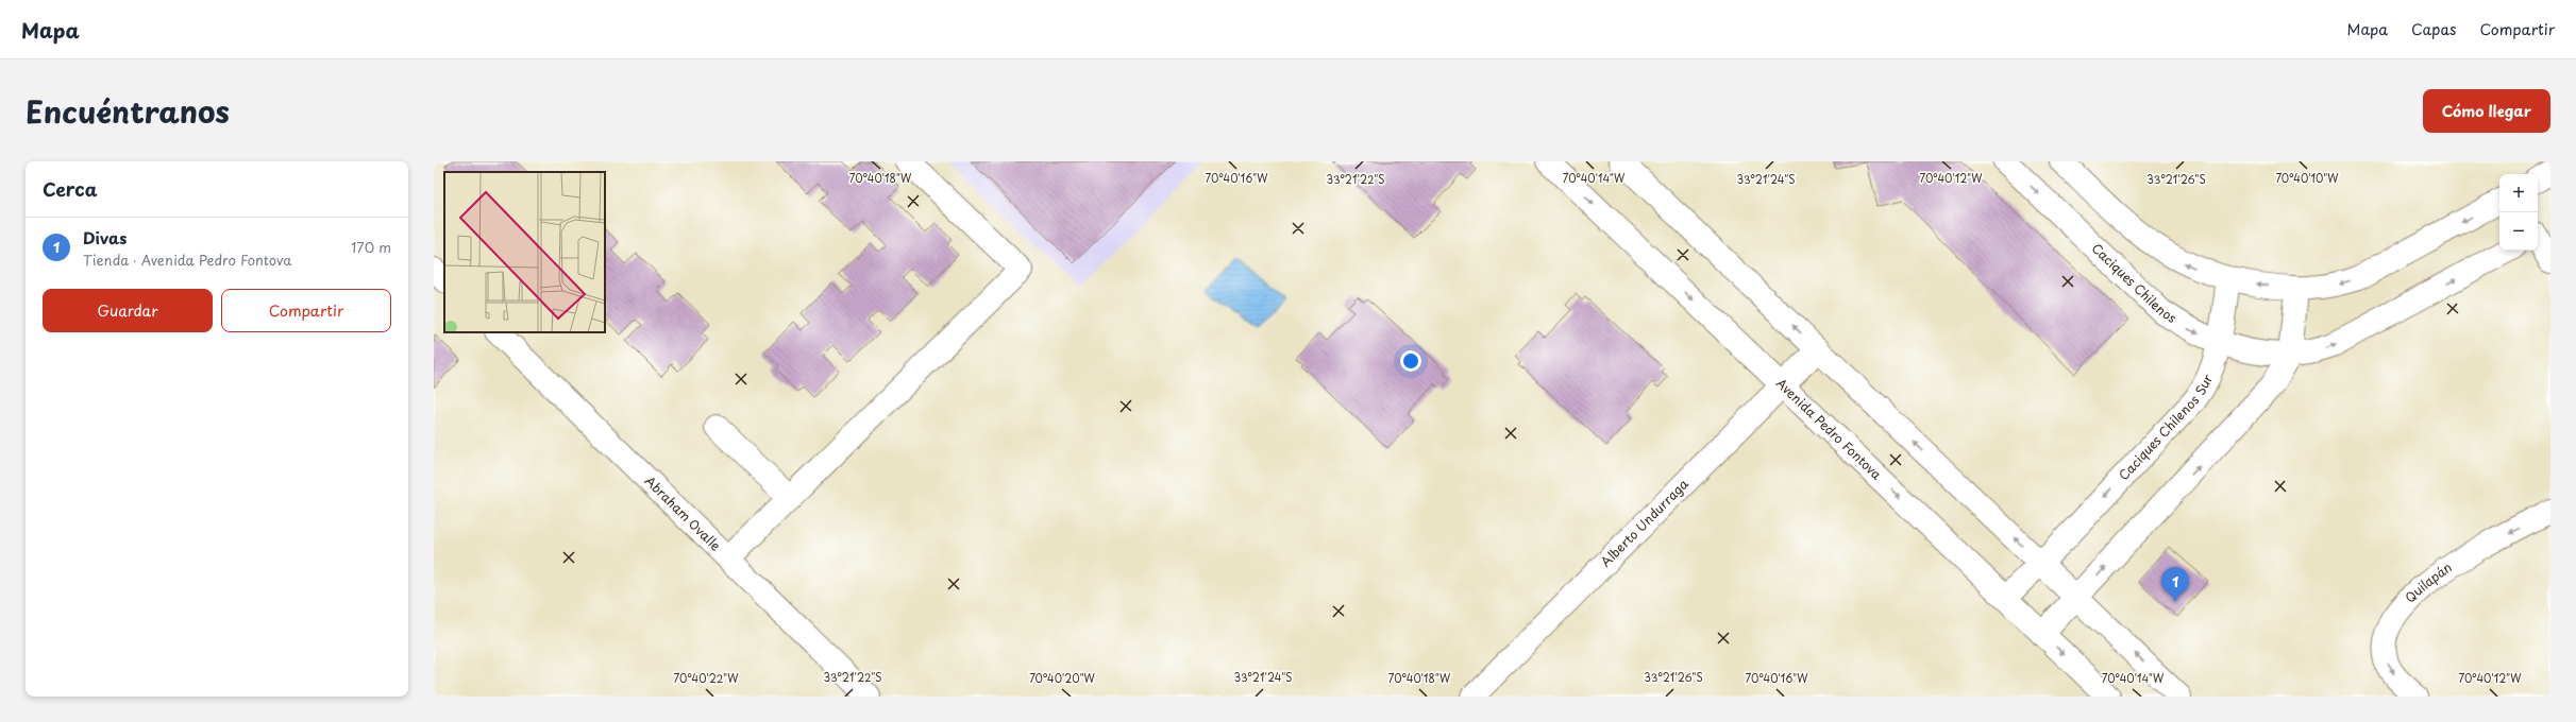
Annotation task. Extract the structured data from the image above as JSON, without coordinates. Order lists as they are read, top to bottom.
{
  "streets": {
    "street": [
      "Caciques Chilenos",
      "Caciques Chilenos Sur",
      "Avenida Pedro Fontova",
      "Abraham Ovalle",
      "Alberto Undurraga",
      "Quilapán"
    ]
  },
  "crossings": [
    ["Caciques Chilenos", "Caciques Chilenos Sur"],
    ["Caciques Chilenos Sur", "Avenida Pedro Fontova"],
    ["Avenida Pedro Fontova", "Alberto Undurraga"]
  ],
  "one_way": ["Quilapán"],
  "page": {
    "header": "Mapa",
    "nav": ["Mapa", "Capas", "Compartir"],
    "title": "Encuéntranos",
    "buttons": [
      "Cómo llegar",
      ["Guardar", "Compartir"]
    ],
    "heading": "Cerca",
    "map_buttons": ["+", "−"],
    "list": [
      {
        "mark": "1",
        "name": "Divas",
        "note": "Tienda · Avenida Pedro Fontova",
        "value": "170 m"
      }
    ],
    "pins": "1"
  },
  "coordinates": [
    "70°40'18\"W",
    "70°40'16\"W",
    "70°40'14\"W",
    "70°40'12\"W",
    "70°40'10\"W",
    "33°21'22\"S",
    "33°21'24\"S",
    "33°21'26\"S",
    "70°40'22\"W",
    "70°40'20\"W"
  ]
}
